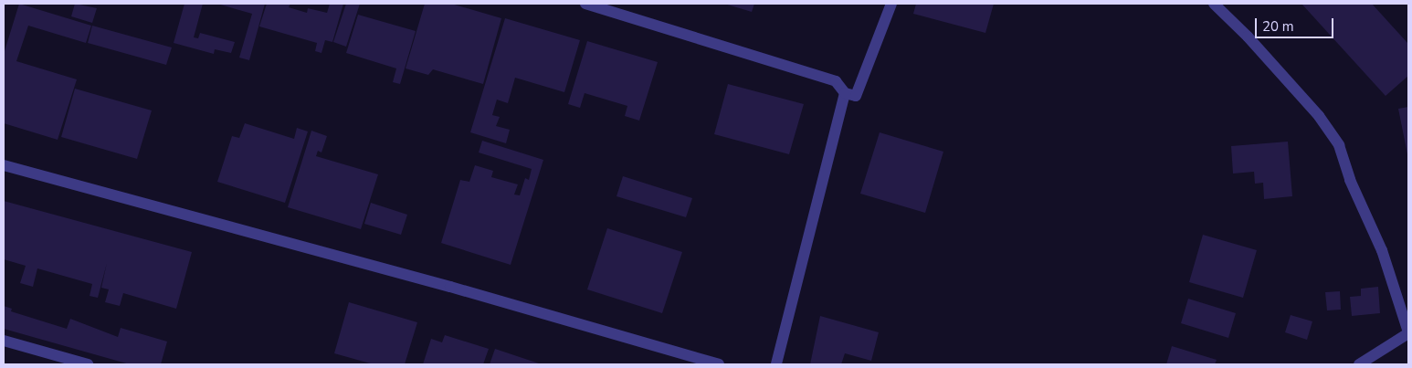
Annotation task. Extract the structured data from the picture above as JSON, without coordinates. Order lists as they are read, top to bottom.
{
  "scale_bar": "20 m"
}
